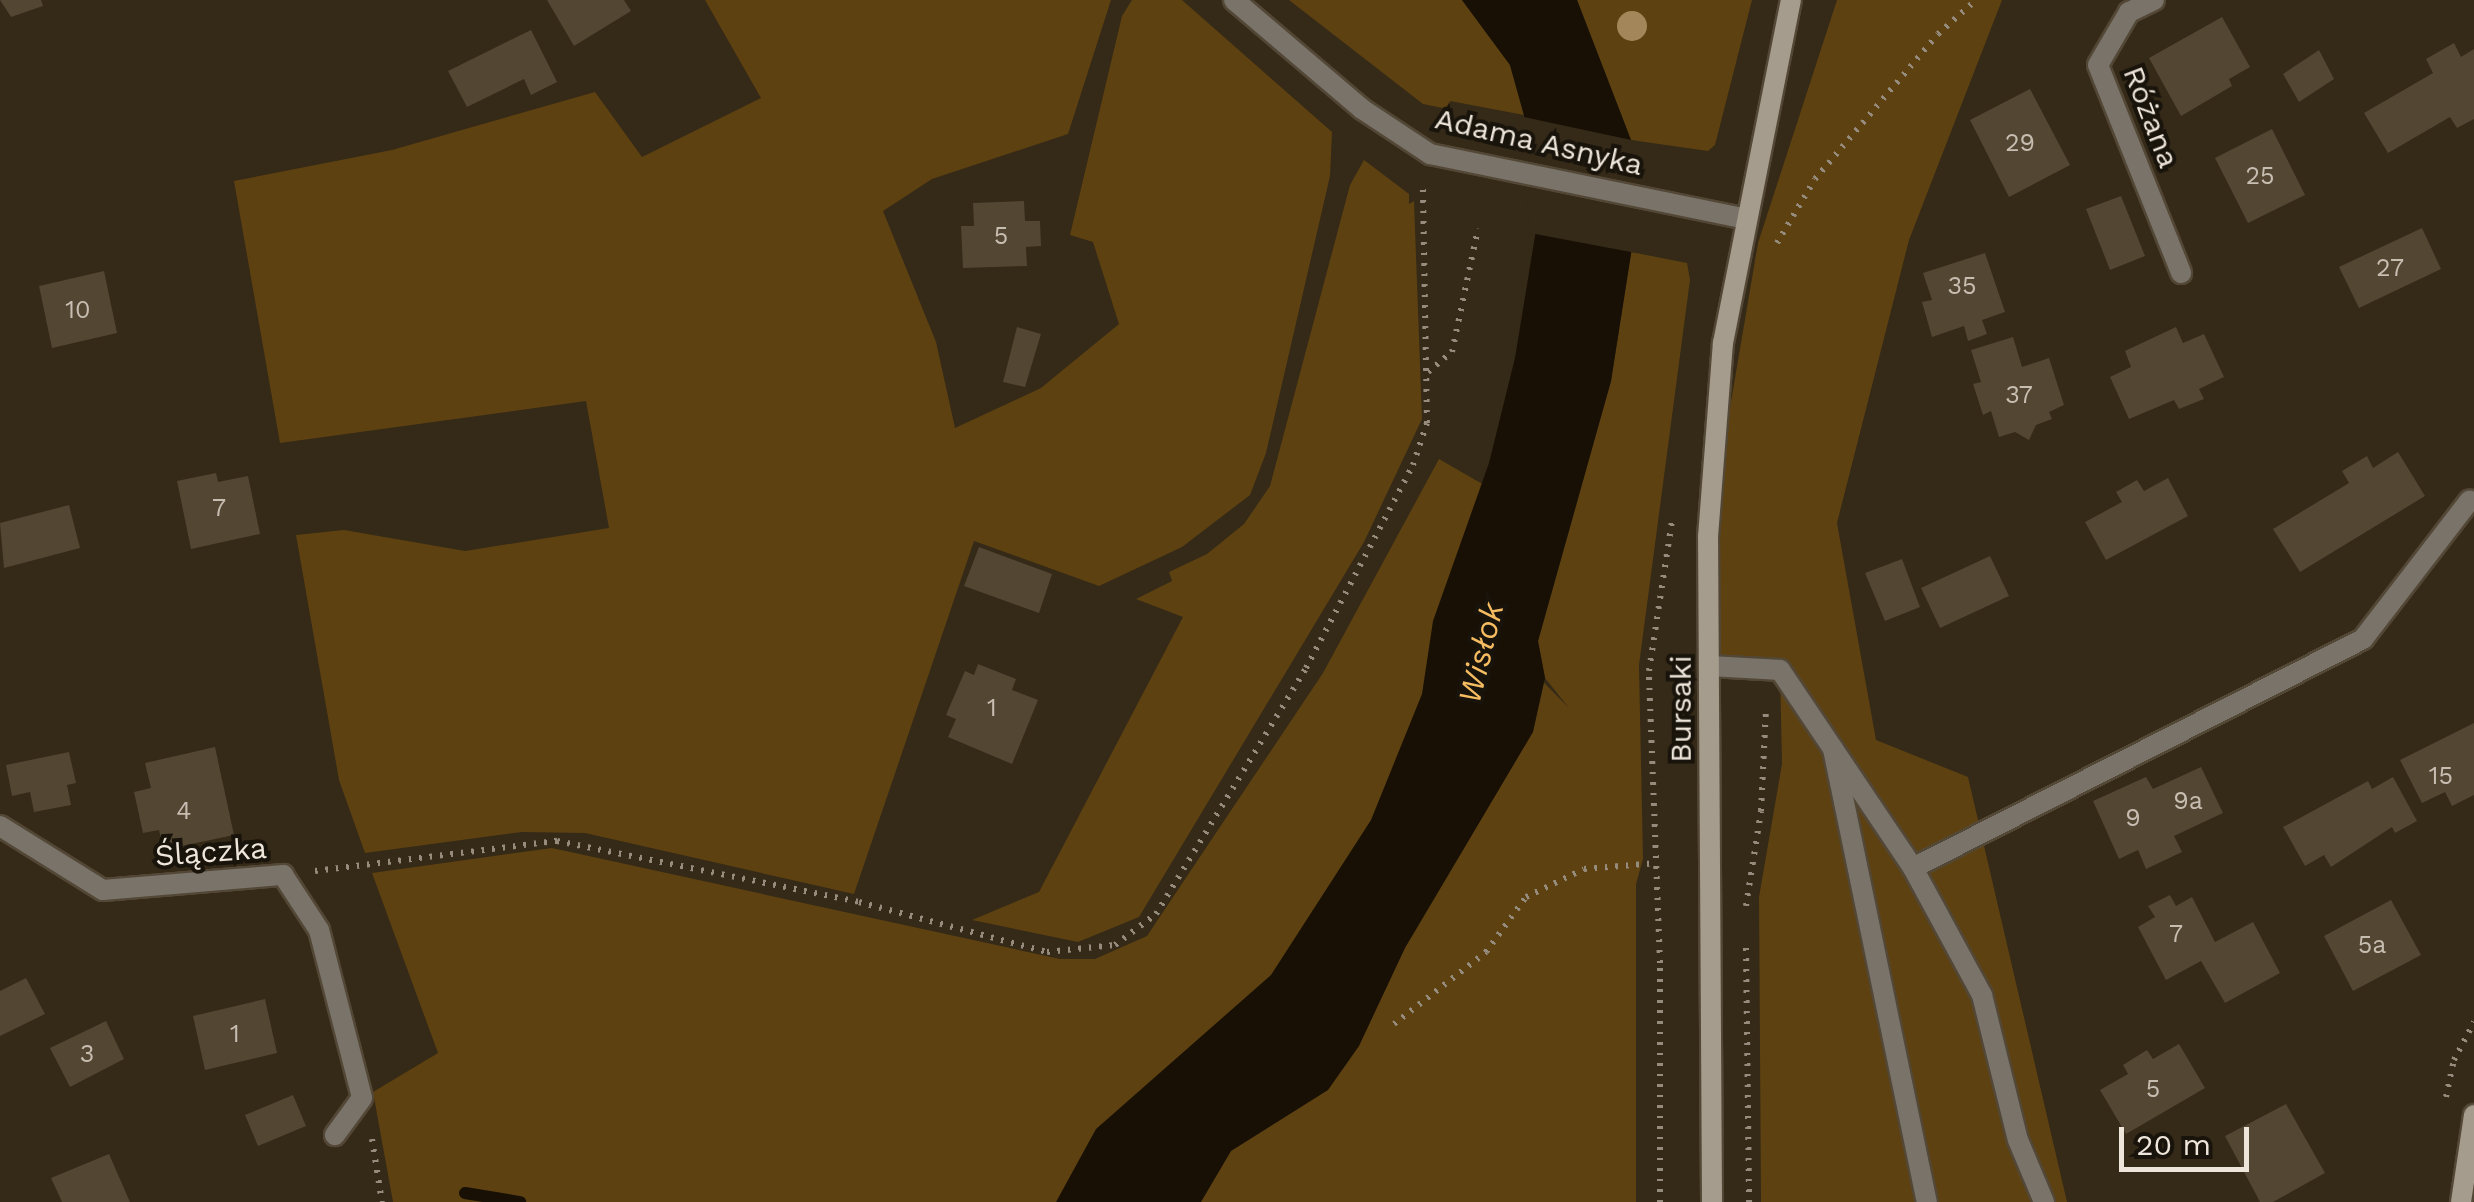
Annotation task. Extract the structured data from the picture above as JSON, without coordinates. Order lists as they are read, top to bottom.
{
  "streets": {
    "street": [
      "Różana",
      "Adama Asnyka",
      "Bursaki",
      "Ślączka"
    ]
  },
  "crossings": [
    ["Adama Asnyka", "Bursaki"]
  ],
  "water": ["Wisłok"],
  "house_numbers": [
    "29",
    "25",
    "5",
    "27",
    "35",
    "10",
    "37",
    "7",
    "1",
    "15",
    "9a",
    "4",
    "9",
    "7",
    "5a",
    "1",
    "3",
    "5"
  ],
  "scale_bar": "20 m"
}
